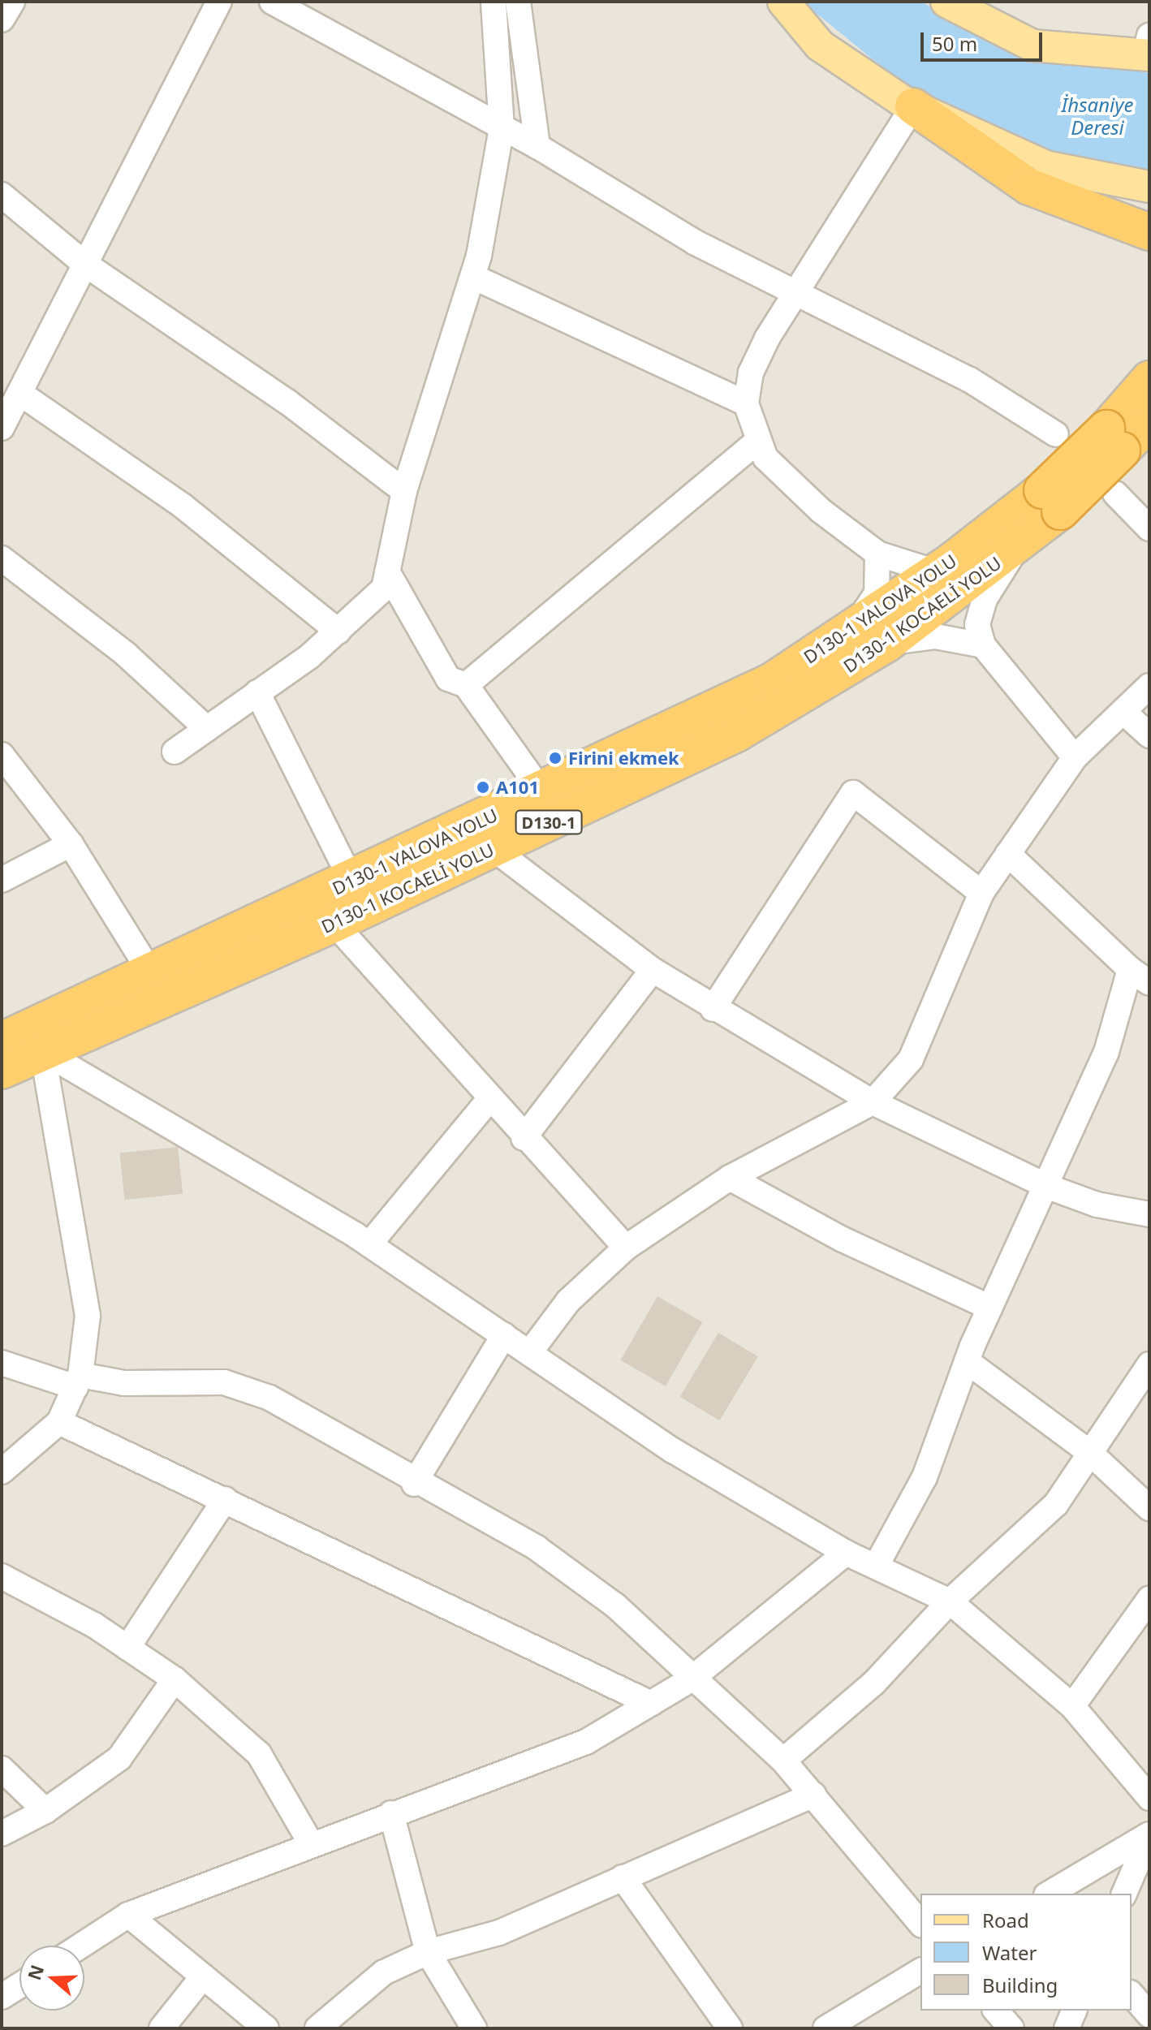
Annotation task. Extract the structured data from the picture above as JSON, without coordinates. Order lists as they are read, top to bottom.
{
  "streets": {
    "highway": ["D130-1 YALOVA YOLU", "D130-1 KOCAELİ YOLU", "D130-1"]
  },
  "crossings": [
    ["D130-1 YALOVA YOLU", "D130-1 KOCAELİ YOLU"],
    ["D130-1 YALOVA YOLU", "D130-1"],
    ["D130-1 KOCAELİ YOLU", "D130-1"]
  ],
  "water": ["İhsaniye Deresi"],
  "places": ["Firini ekmek", "A101"],
  "legend": ["Road", "Water", "Building"],
  "scale_bar": "50 m",
  "north": "left"
}
